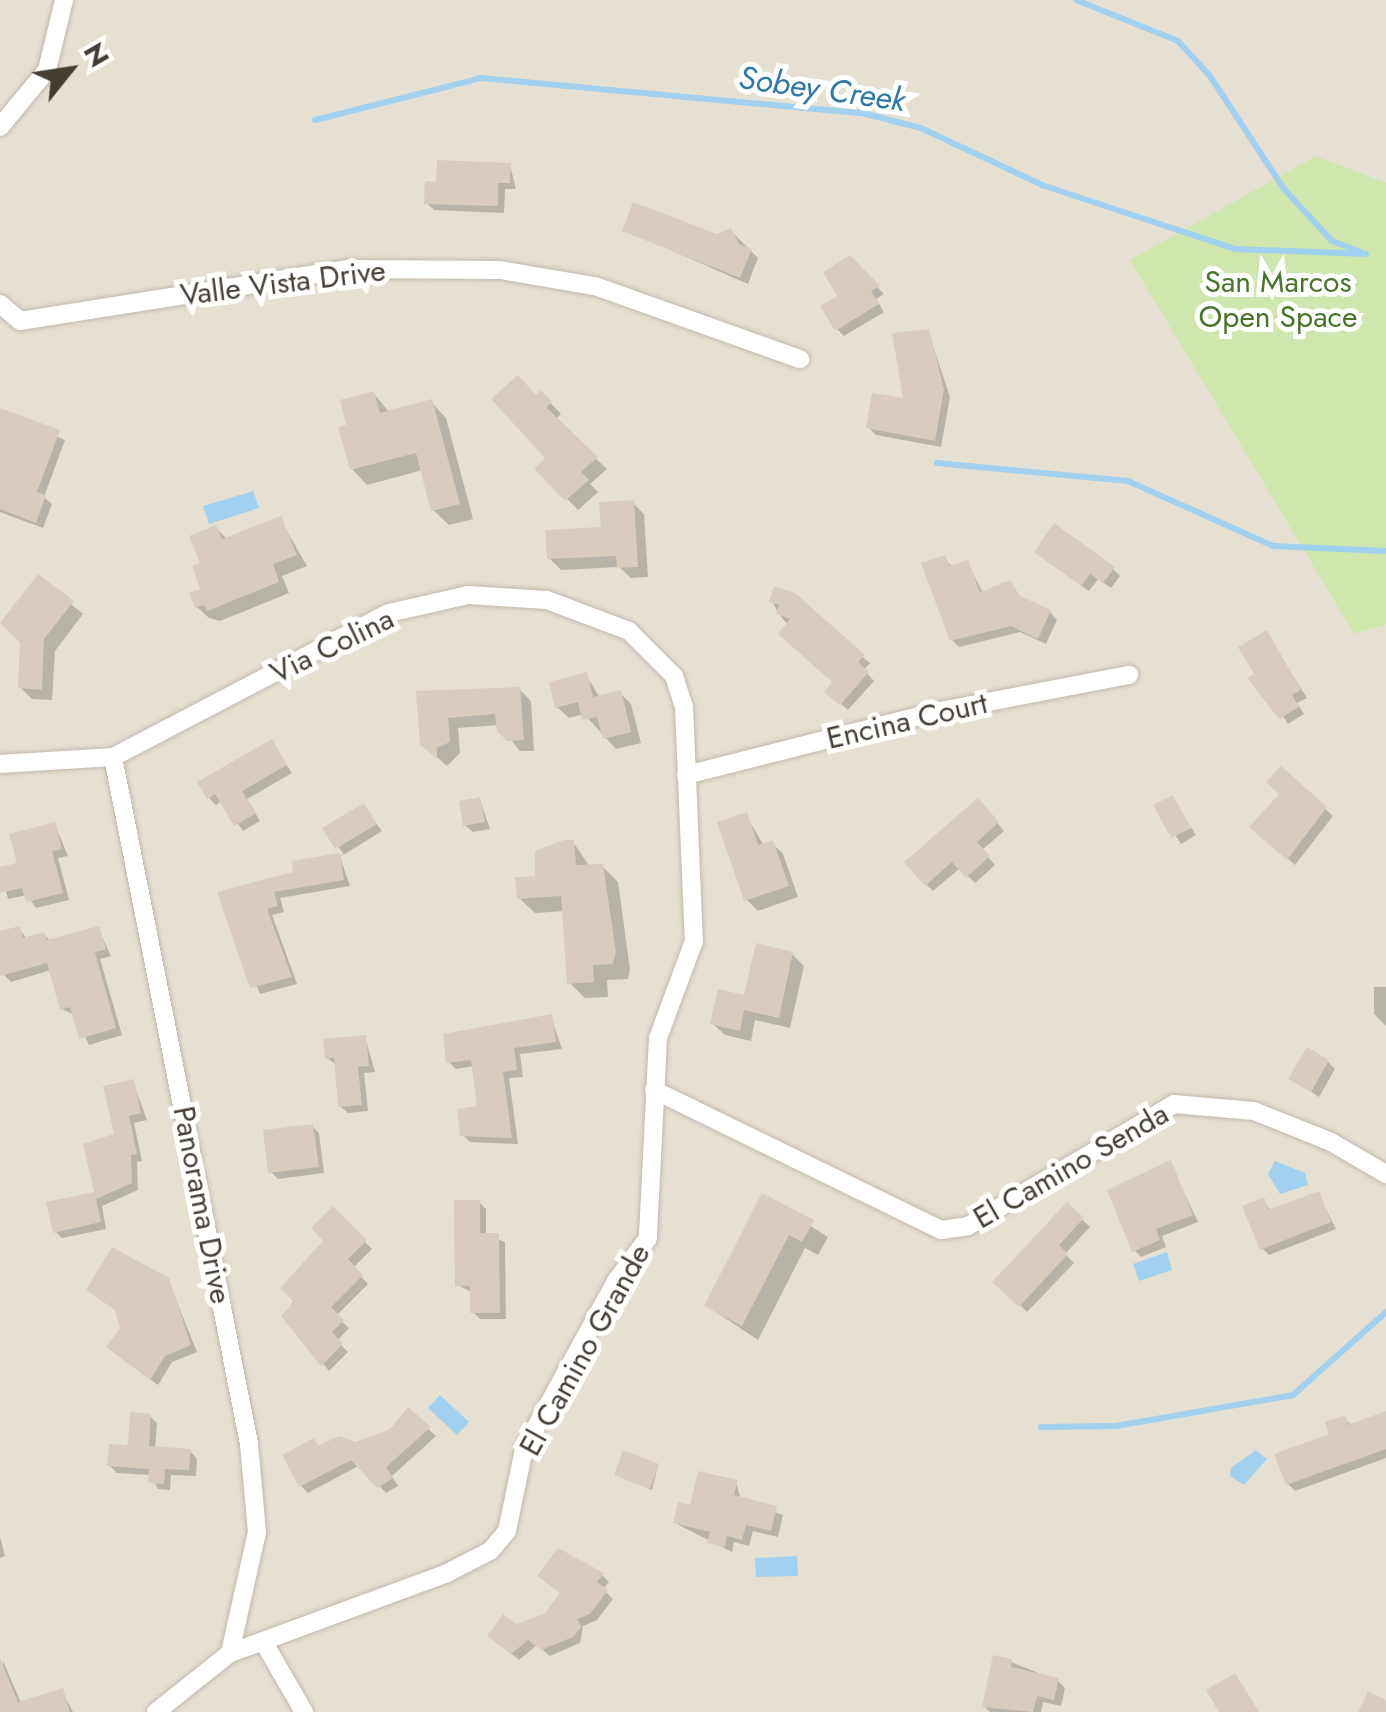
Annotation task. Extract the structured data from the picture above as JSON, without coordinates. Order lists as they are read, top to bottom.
{
  "streets": {
    "street": [
      "Valle Vista Drive",
      "Via Colina",
      "Encina Court",
      "El Camino Senda",
      "Panorama Drive",
      "El Camino Grande"
    ]
  },
  "crossings": [
    ["Via Colina", "Encina Court"],
    ["Via Colina", "Panorama Drive"],
    ["Via Colina", "El Camino Grande"],
    ["Encina Court", "El Camino Grande"],
    ["El Camino Senda", "El Camino Grande"],
    ["Panorama Drive", "El Camino Grande"]
  ],
  "water": ["Sobey Creek"],
  "parks": ["San Marcos Open Space"],
  "north": "top right"
}
